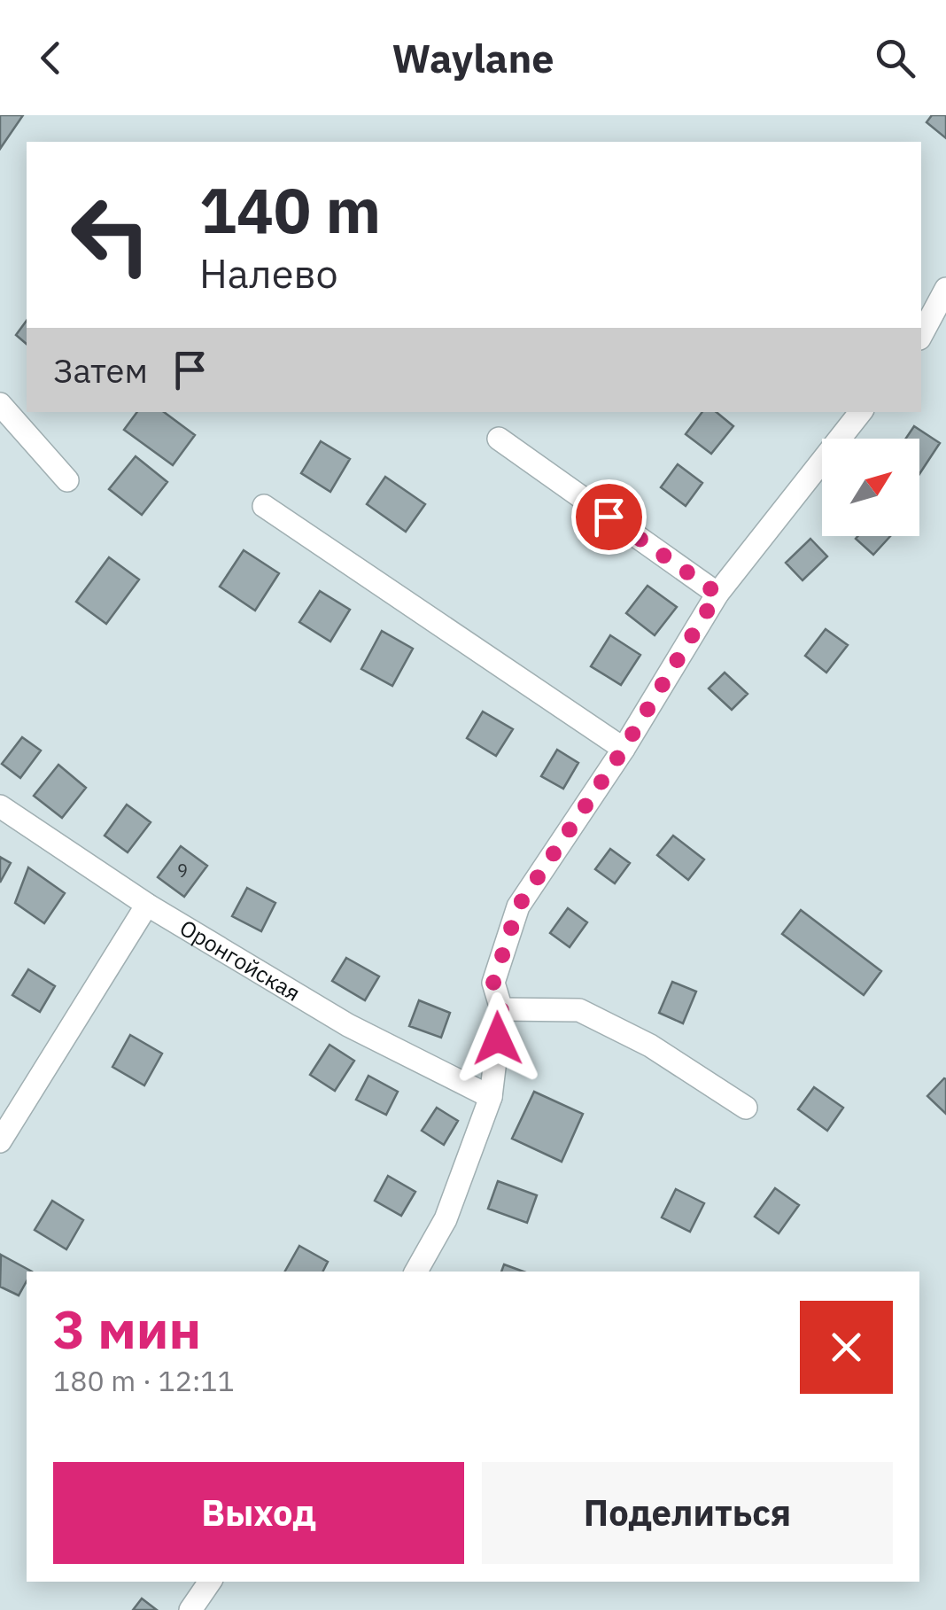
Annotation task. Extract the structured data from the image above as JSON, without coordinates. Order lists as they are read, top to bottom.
{
  "streets": {
    "street": ["Оронгойская"]
  },
  "house_numbers": ["9"],
  "north": "top right",
  "page": {
    "header": "Waylane",
    "turn": ["140 m", "Налево"],
    "then": "Затем",
    "heading": ["3 мин", "180 m · 12:11"],
    "buttons": ["Выход", "Поделиться"]
  }
}
